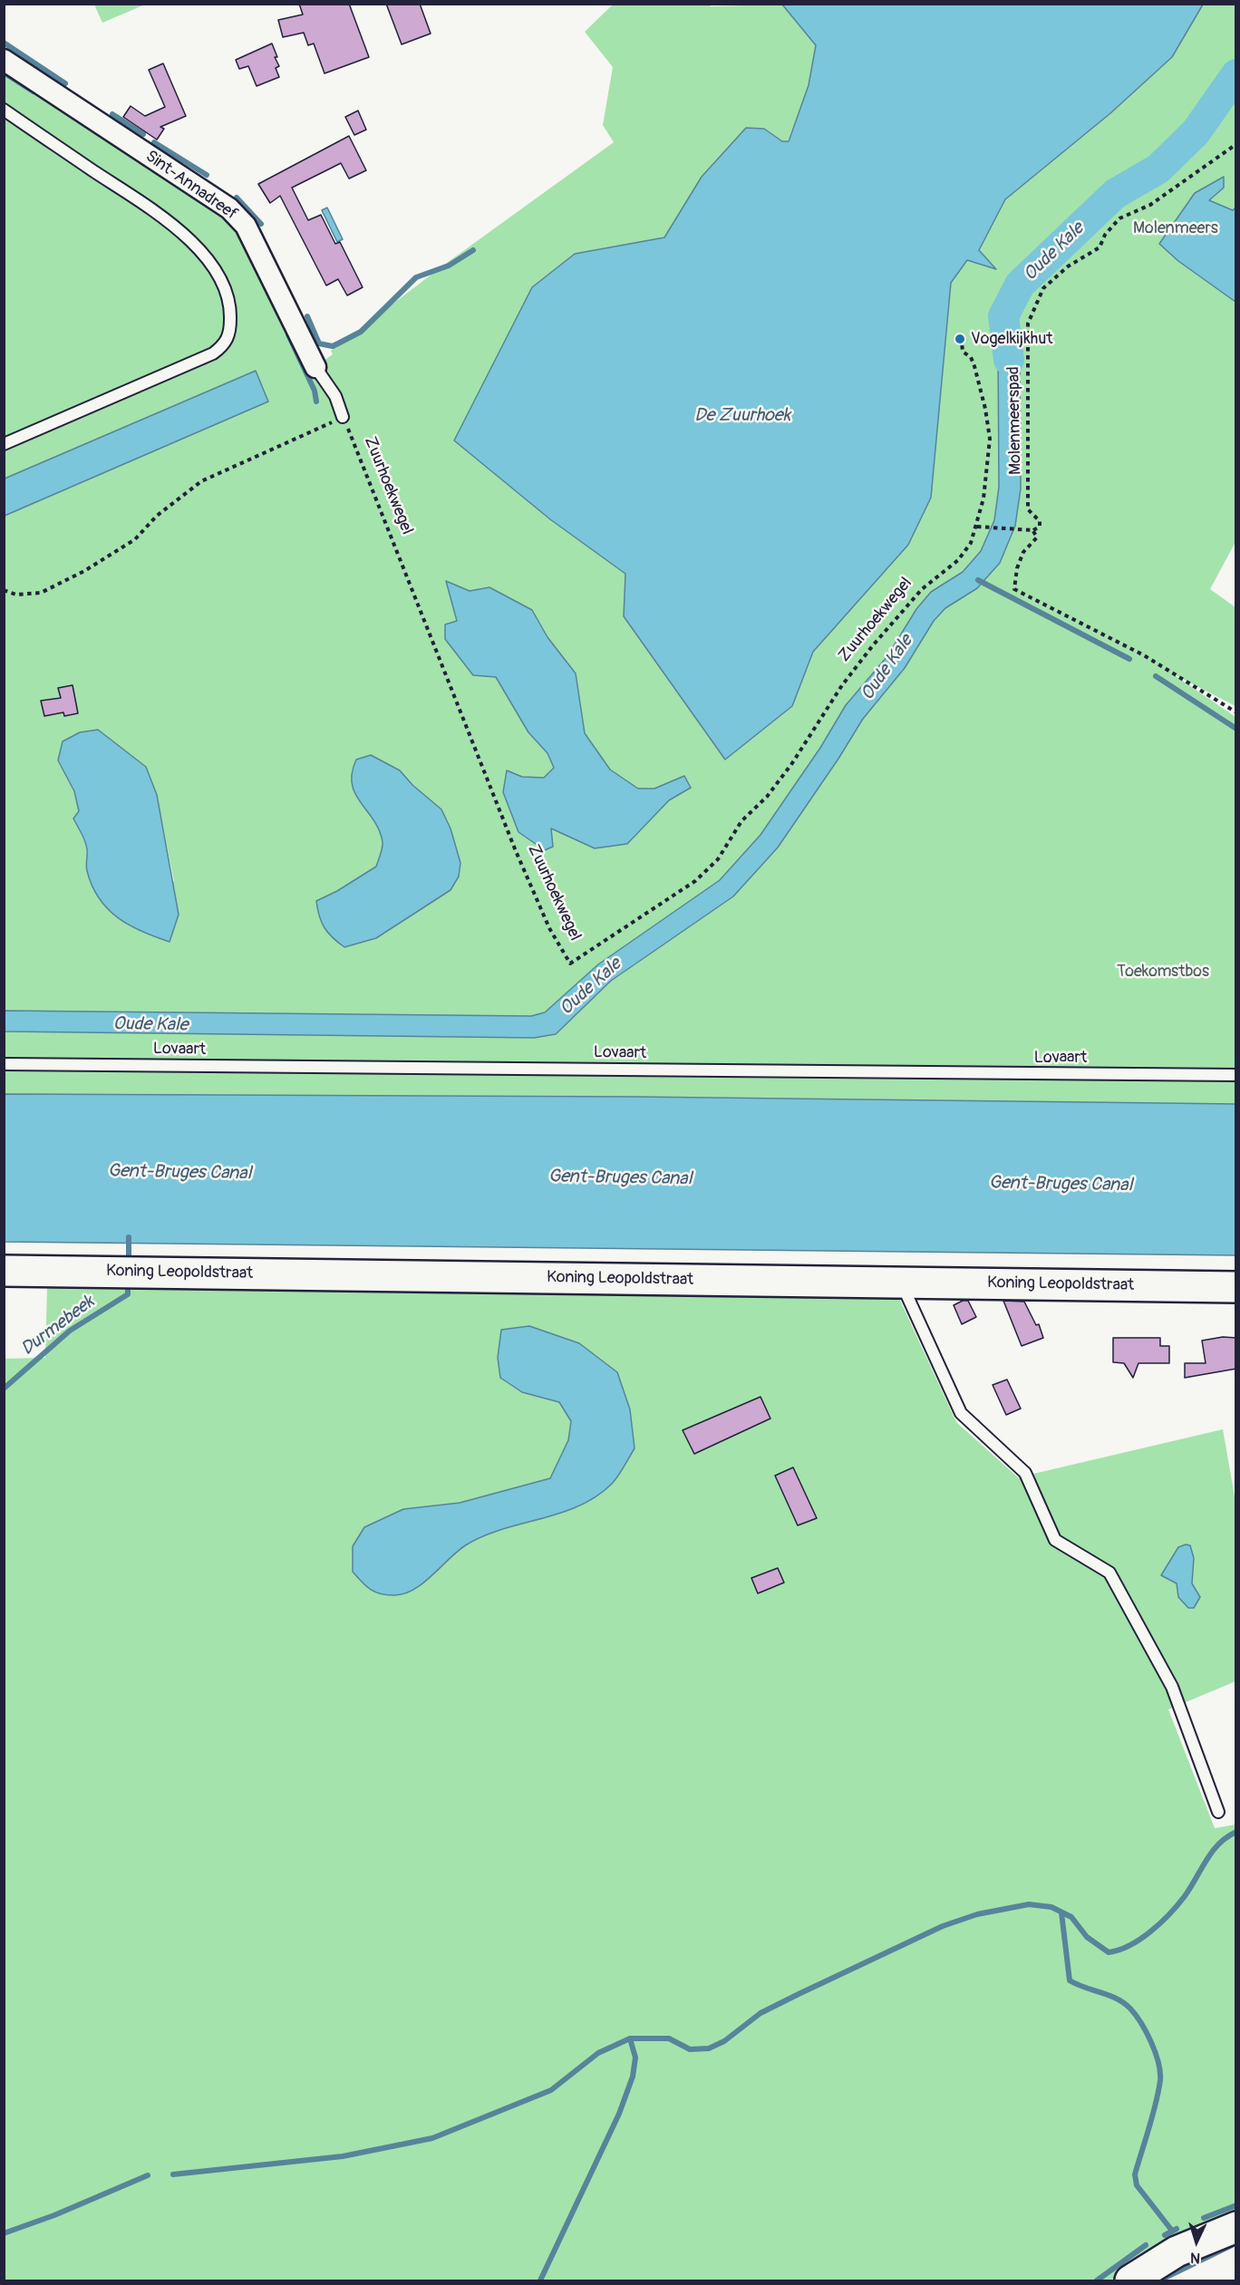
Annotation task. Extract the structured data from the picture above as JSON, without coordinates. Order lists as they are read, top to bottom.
{
  "streets": {
    "street": ["Sint-Annadreef", "Koning Leopoldstraat"],
    "lane": ["Lovaart"],
    "path": ["Molenmeerspad", "Zuurhoekwegel"]
  },
  "water": [
    "Oude Kale",
    "De Zuurhoek",
    "Gent-Bruges Canal",
    "Durmebeek"
  ],
  "parks": ["Molenmeers", "Toekomstbos"],
  "places": ["Vogelkijkhut"],
  "north": "bottom"
}
